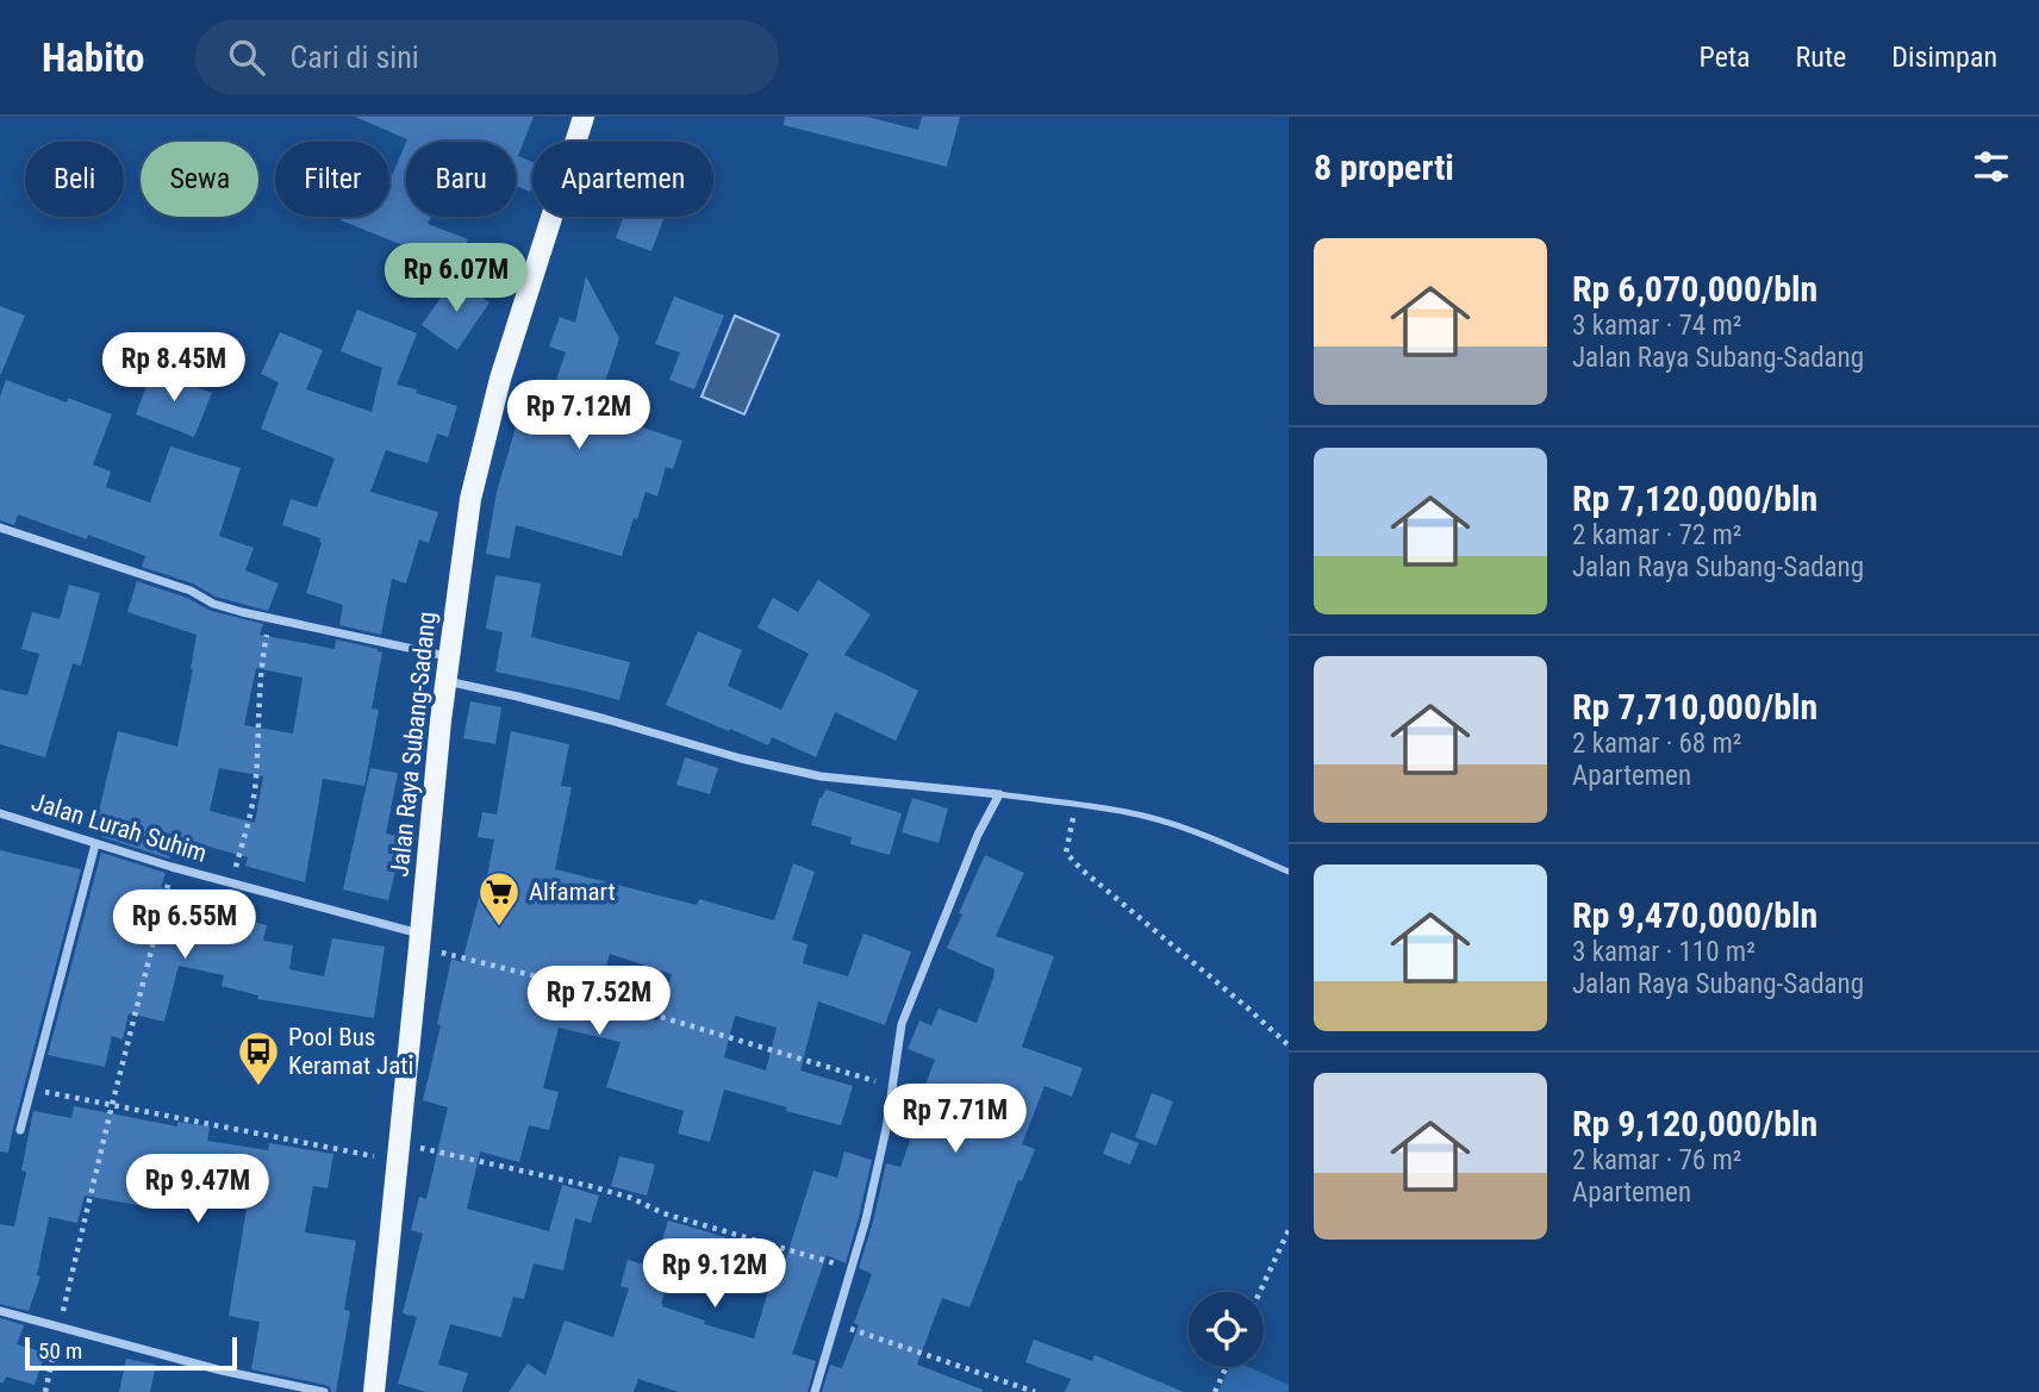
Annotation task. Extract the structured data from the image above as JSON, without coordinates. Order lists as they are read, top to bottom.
{
  "streets": {
    "main road": ["Jalan Raya Subang-Sadang"],
    "street": ["Jalan Lurah Suhim"]
  },
  "crossings": [
    ["Jalan Raya Subang-Sadang", "Jalan Lurah Suhim"]
  ],
  "places": {
    "supermarket": ["Alfamart"],
    "bus stop": ["Pool Bus Keramat Jati"]
  },
  "scale_bar": "50 m",
  "page": {
    "header": "Habito",
    "search": "Cari di sini",
    "nav": ["Peta", "Rute", "Disimpan"],
    "heading": "8 properti",
    "chip": [
      "Beli",
      "Sewa",
      "Filter",
      "Baru",
      "Apartemen"
    ],
    "list": [
      {
        "name": "Rp 6,070,000/bln",
        "note": "3 kamar · 74 m² · Jalan Raya Subang-Sadang"
      },
      {
        "name": "Rp 7,120,000/bln",
        "note": "2 kamar · 72 m² · Jalan Raya Subang-Sadang"
      },
      {
        "name": "Rp 7,710,000/bln",
        "note": "2 kamar · 68 m² · Apartemen"
      },
      {
        "name": "Rp 9,470,000/bln",
        "note": "3 kamar · 110 m² · Jalan Raya Subang-Sadang"
      },
      {
        "name": "Rp 9,120,000/bln",
        "note": "2 kamar · 76 m² · Apartemen"
      }
    ],
    "price": [
      "Rp 6.07M",
      "Rp 8.45M",
      "Rp 7.12M",
      "Rp 6.55M",
      "Rp 7.52M",
      "Rp 7.71M",
      "Rp 9.47M",
      "Rp 9.12M"
    ],
    "scale": "50 m"
  }
}
